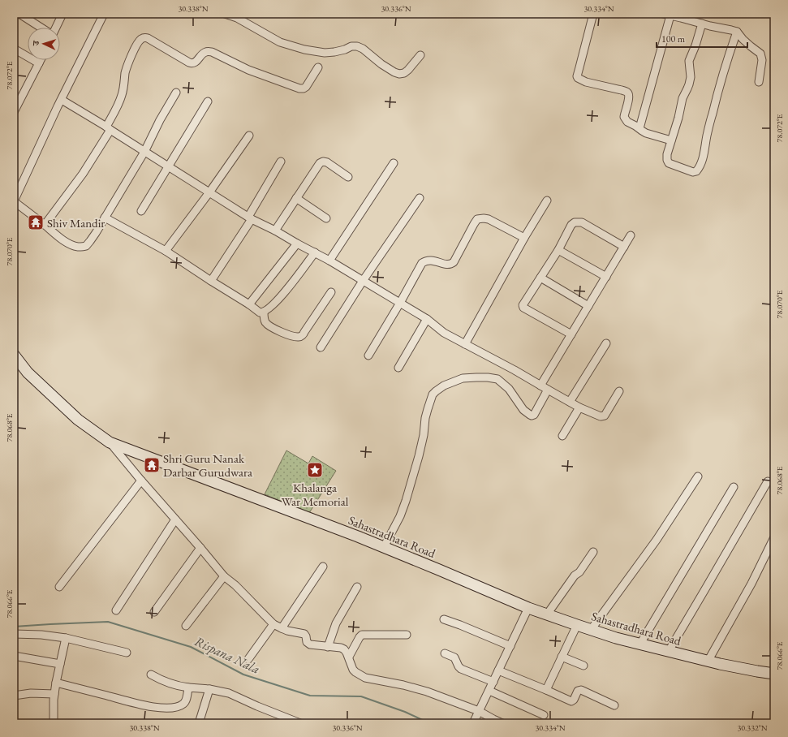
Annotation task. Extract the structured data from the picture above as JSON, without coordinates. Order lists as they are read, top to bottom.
{
  "streets": {
    "main road": ["Sahastradhara Road"]
  },
  "water": ["Rispana Nala"],
  "places": {
    "temple": ["Shiv Mandir", "Shri Guru Nanak Darbar Gurudwara"],
    "place": ["Khalanga War Memorial"]
  },
  "scale_bar": "100 m",
  "north": "left",
  "coordinates": [
    "30.338°N",
    "30.336°N",
    "30.334°N",
    "78.072°E",
    "78.070°E",
    "78.068°E",
    "78.066°E",
    "30.332°N"
  ]
}
